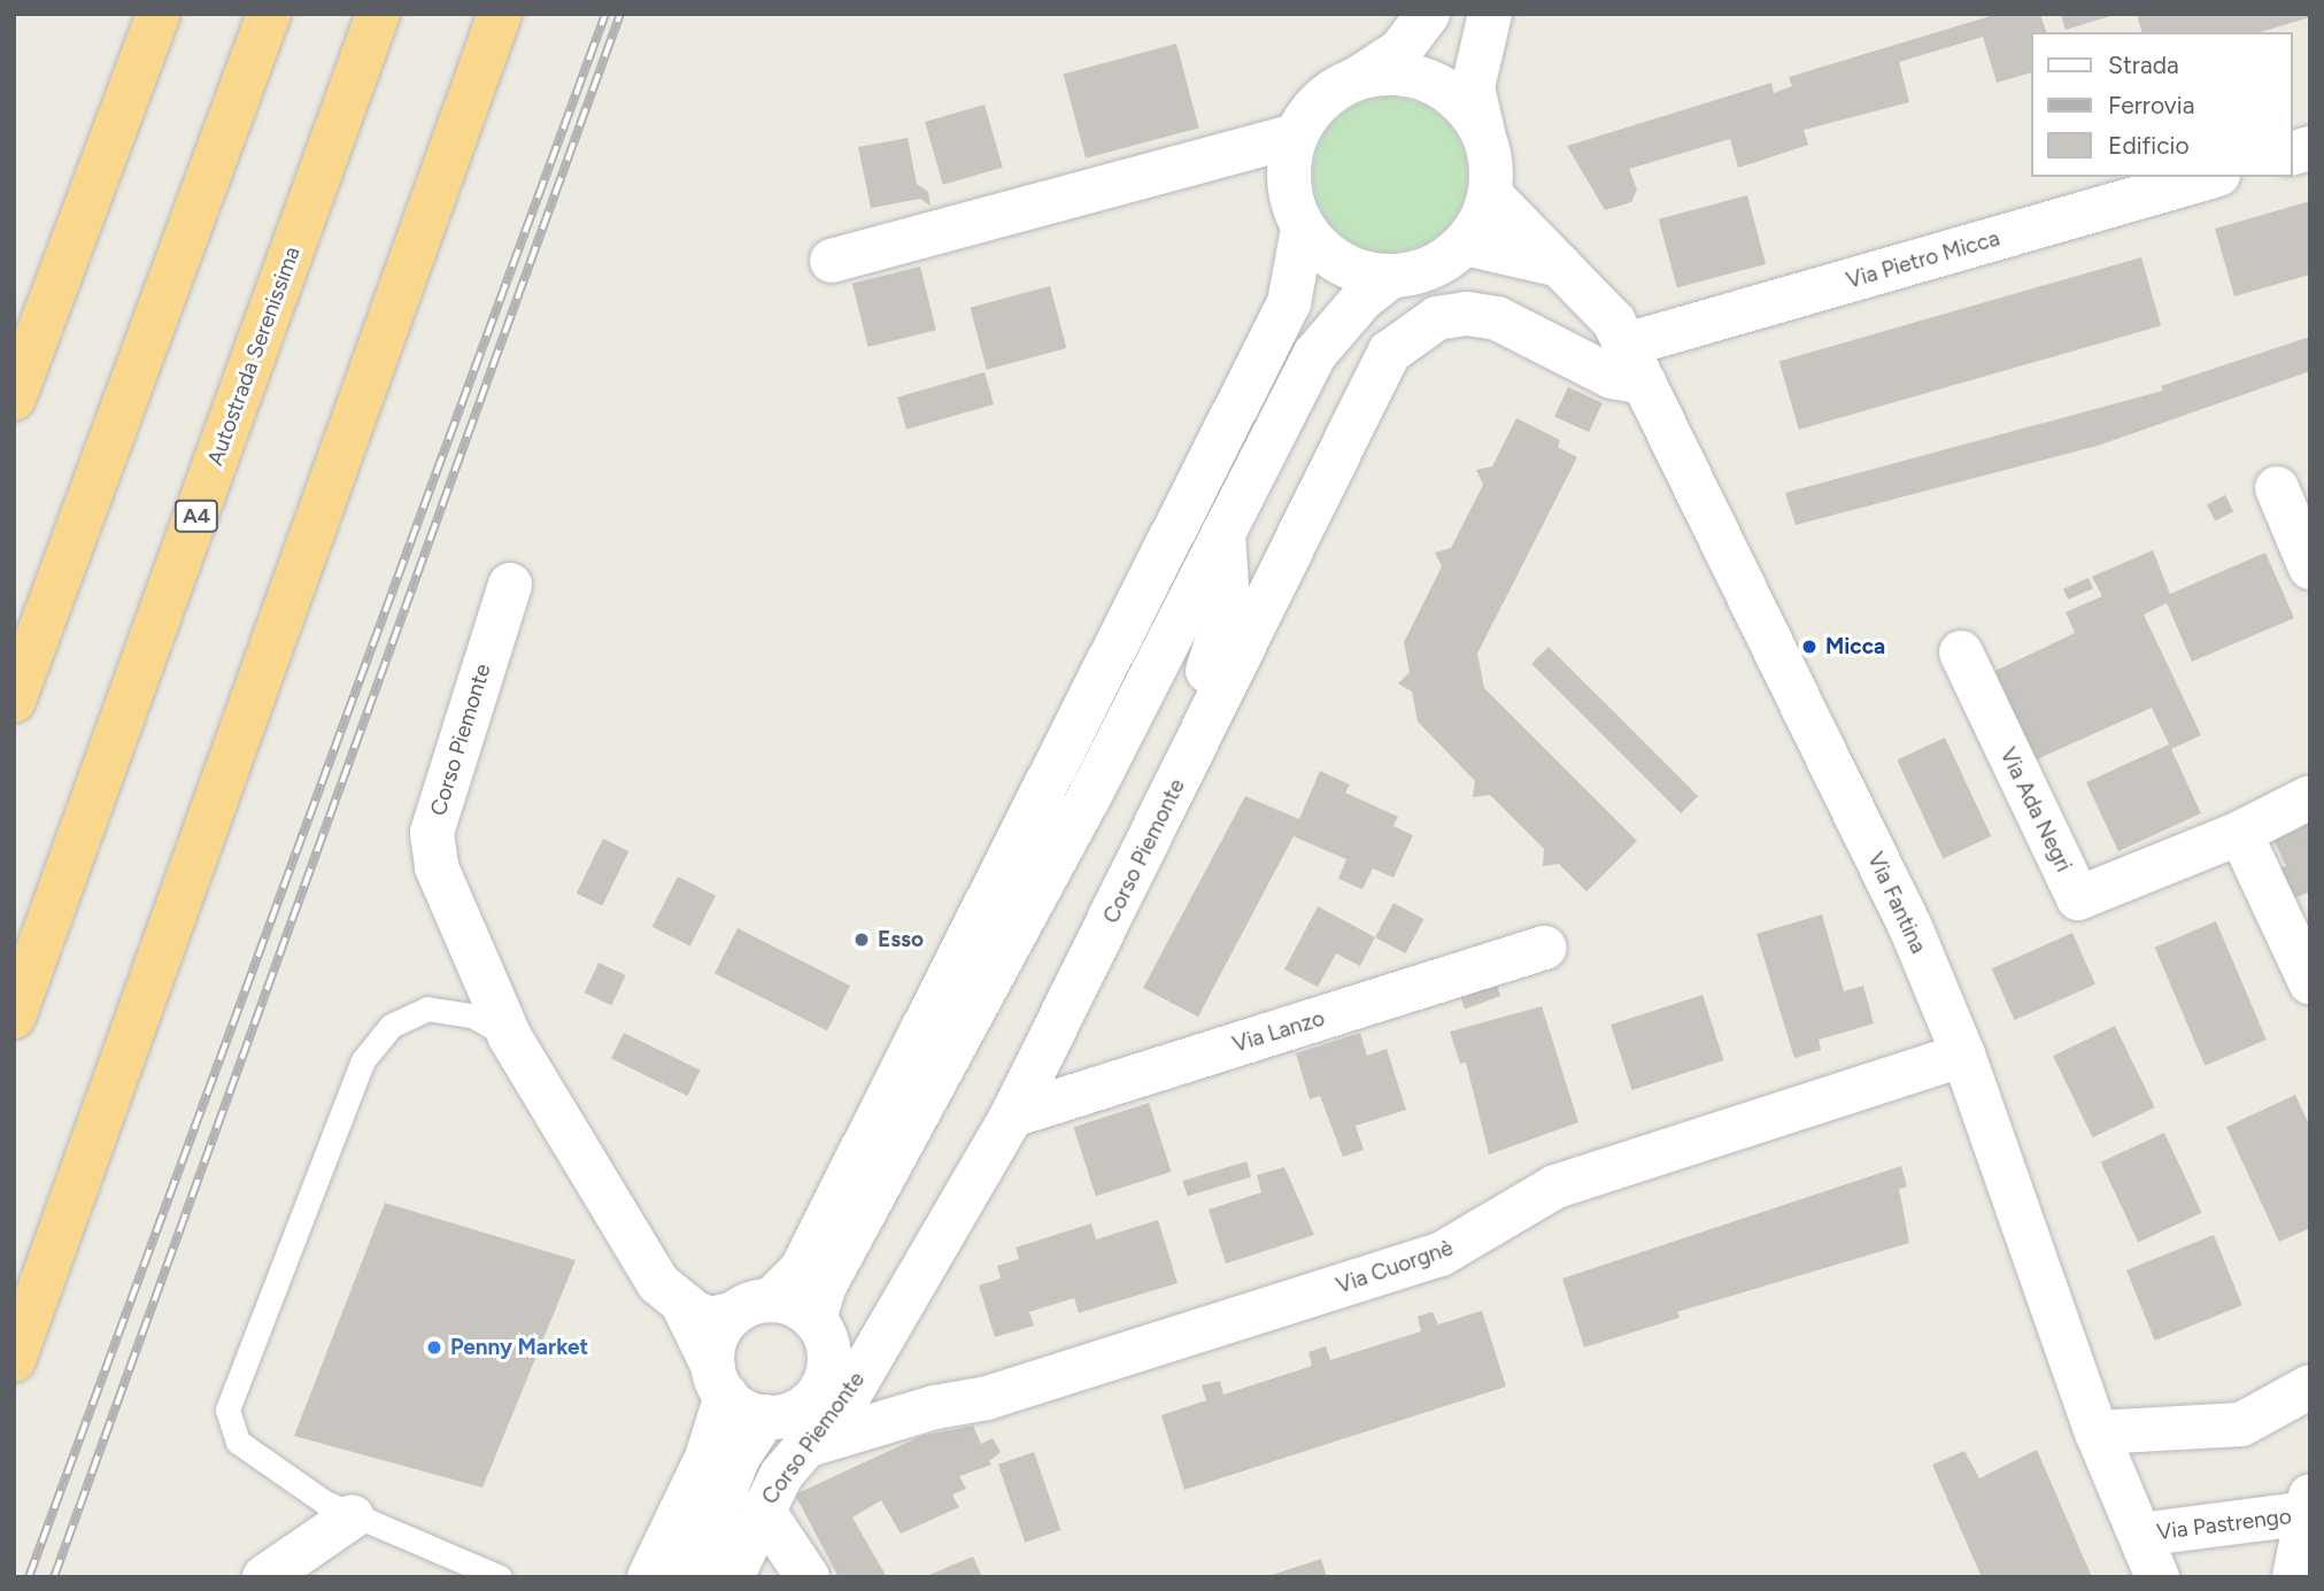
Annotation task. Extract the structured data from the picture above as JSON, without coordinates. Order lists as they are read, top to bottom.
{
  "streets": {
    "highway": ["Autostrada Serenissima", "A4"],
    "street": [
      "Via Pietro Micca",
      "Corso Piemonte",
      "Via Ada Negri",
      "Via Fantina",
      "Via Lanzo",
      "Via Cuorgnè",
      "Via Pastrengo"
    ]
  },
  "crossings": [
    ["Via Pietro Micca", "Corso Piemonte"],
    ["Via Pietro Micca", "Via Fantina"],
    ["Corso Piemonte", "Via Fantina"],
    ["Corso Piemonte", "Via Lanzo"],
    ["Corso Piemonte", "Via Cuorgnè"],
    ["Via Fantina", "Via Cuorgnè"],
    ["Via Fantina", "Via Pastrengo"]
  ],
  "places": ["Micca", "Esso", "Penny Market"],
  "legend": ["Strada", "Ferrovia", "Edificio"]
}
